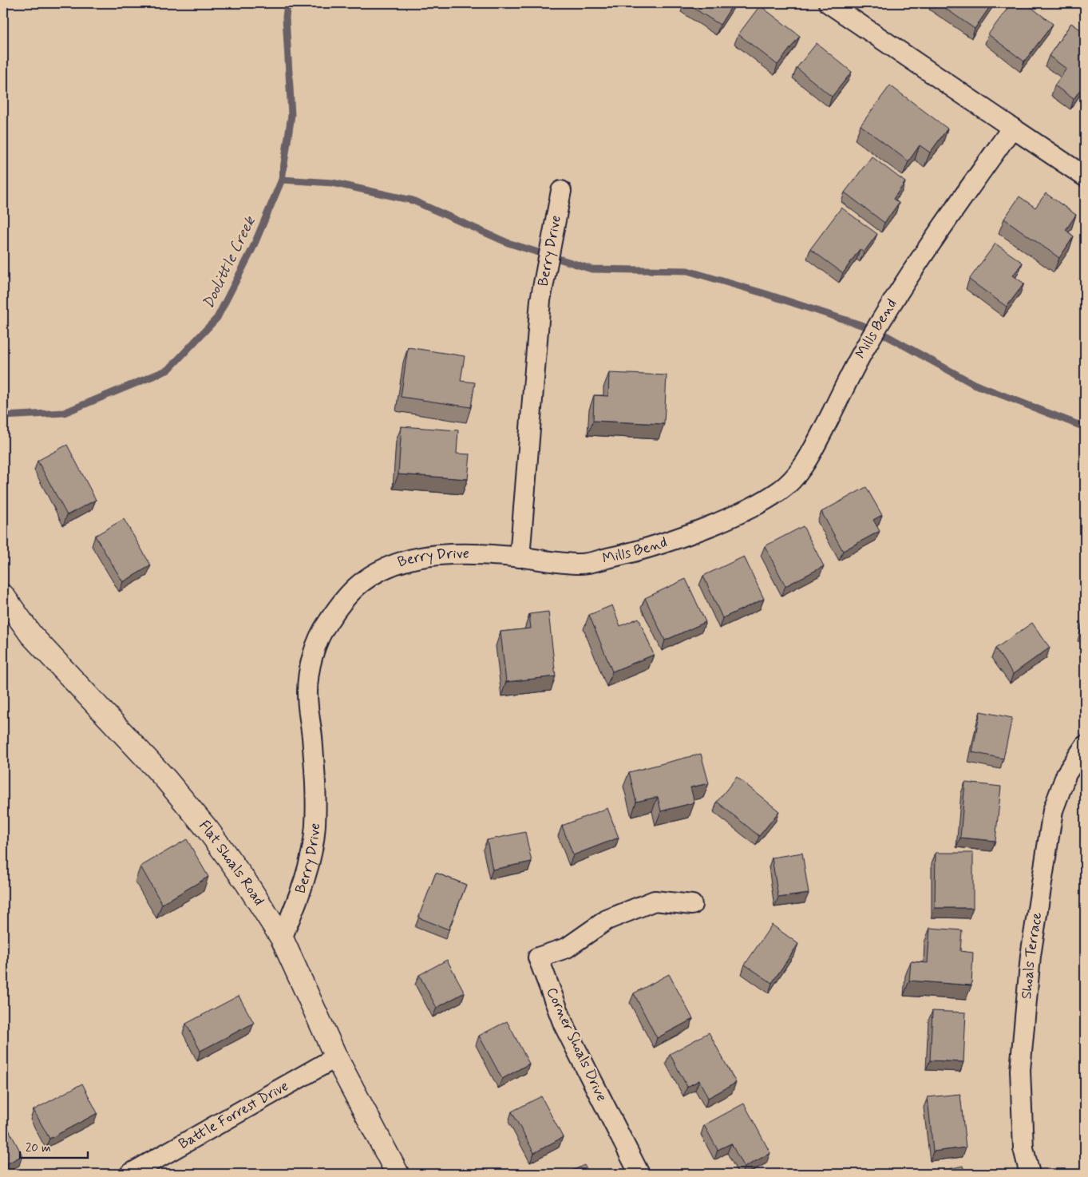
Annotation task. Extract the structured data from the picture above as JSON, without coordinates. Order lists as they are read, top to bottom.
{
  "streets": {
    "main road": ["Flat Shoals Road"],
    "street": [
      "Berry Drive",
      "Mills Bend",
      "Shoals Terrace",
      "Corner Shoals Drive",
      "Battle Forrest Drive"
    ]
  },
  "crossings": [
    ["Berry Drive", "Mills Bend"],
    ["Berry Drive", "Flat Shoals Road"],
    ["Flat Shoals Road", "Battle Forrest Drive"]
  ],
  "water": ["Doolittle Creek"],
  "scale_bar": "20 m"
}
